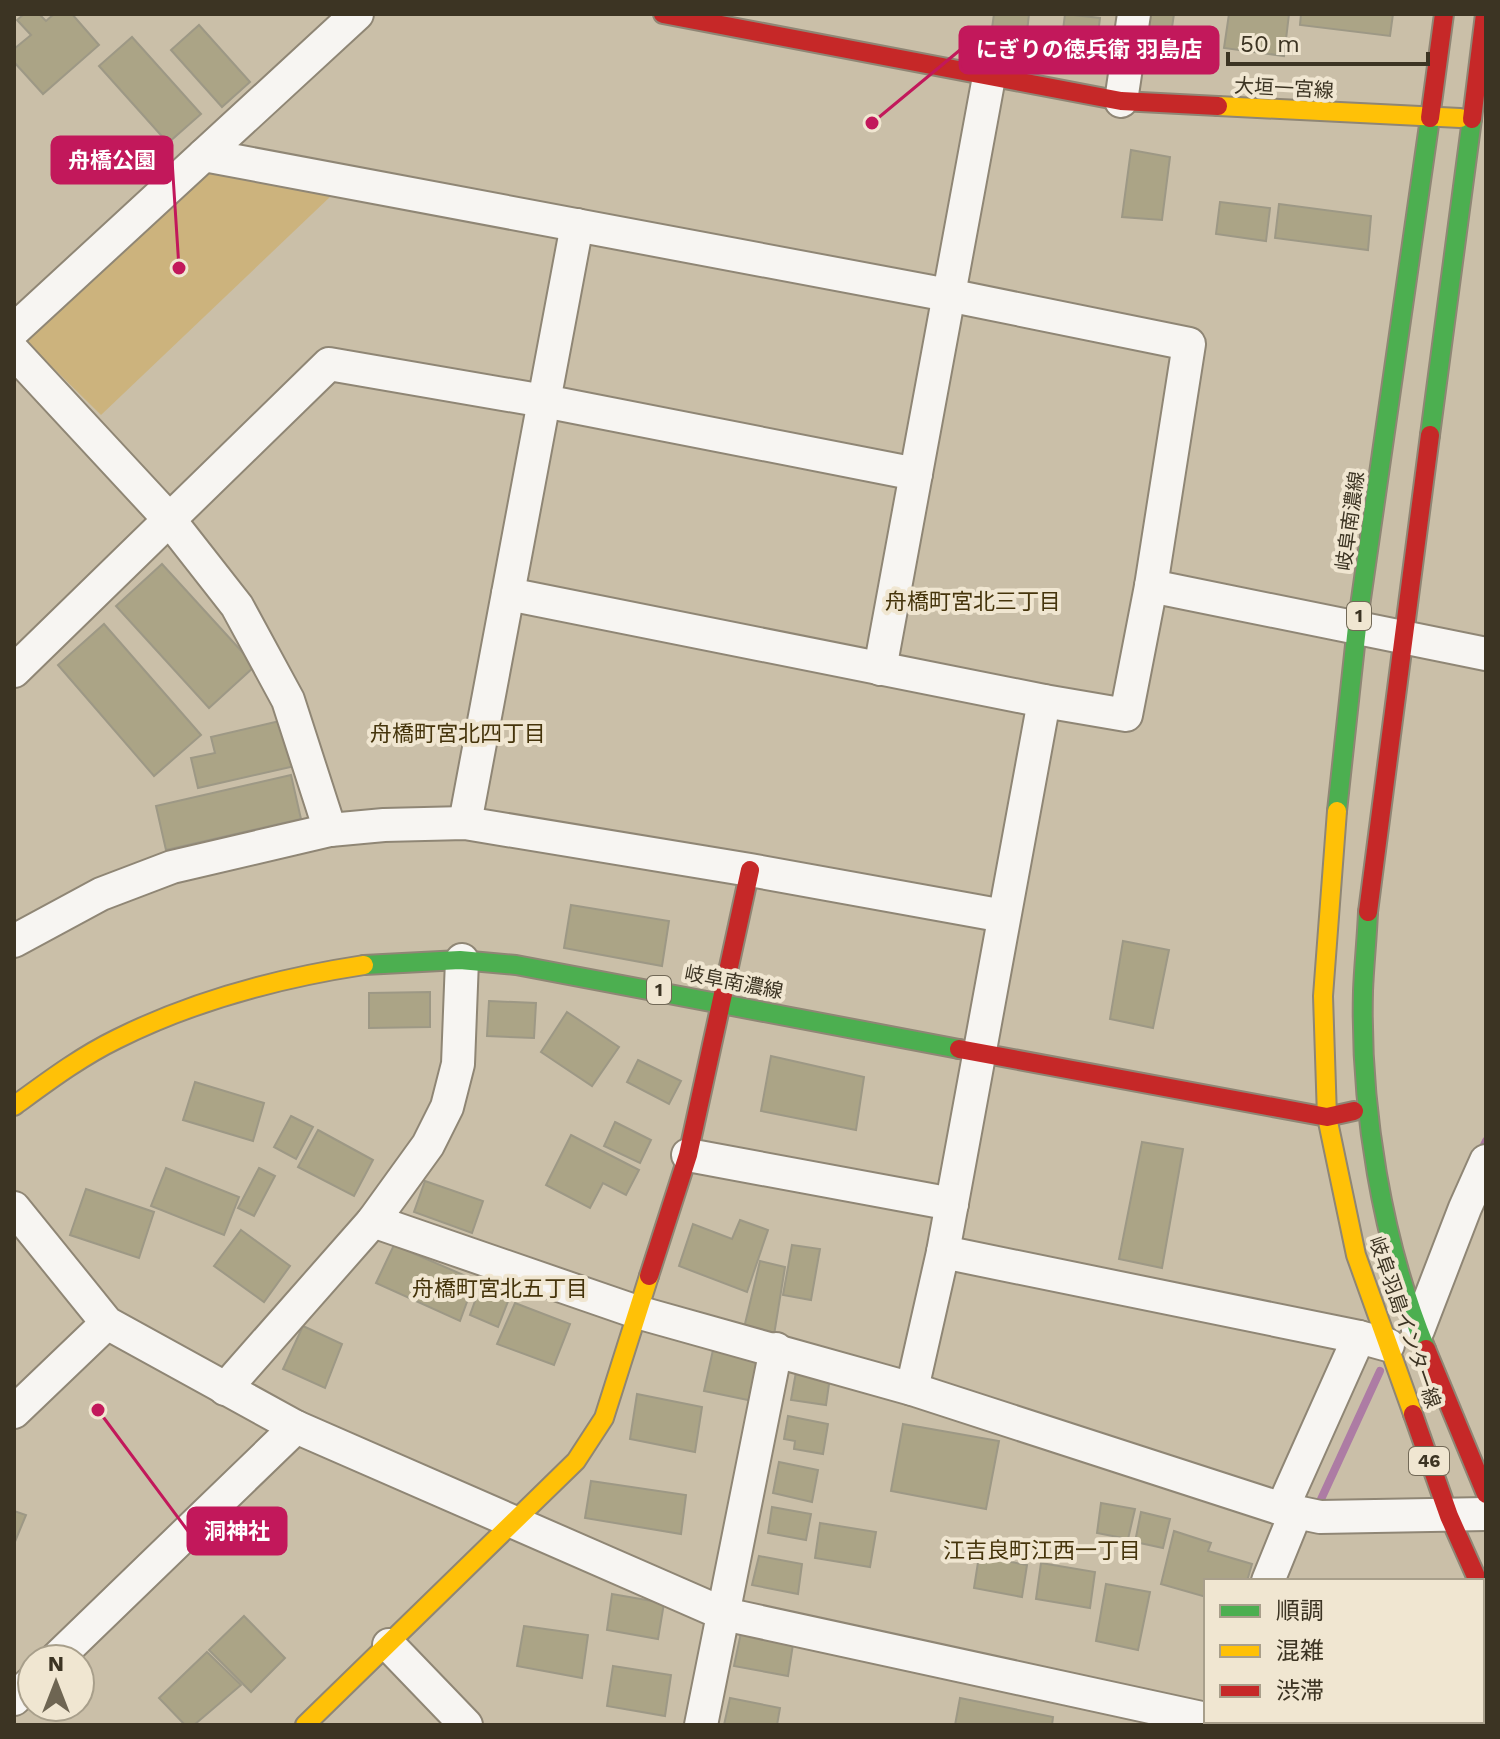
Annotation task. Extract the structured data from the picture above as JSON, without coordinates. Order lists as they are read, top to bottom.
{
  "streets": {
    "main road": [
      "大垣一宮線",
      "岐阜南濃線",
      "1",
      "岐阜羽島インター線",
      "46"
    ]
  },
  "crossings": [
    ["大垣一宮線", "岐阜南濃線"],
    ["岐阜南濃線", "岐阜羽島インター線"]
  ],
  "districts": [
    "舟橋町宮北三丁目",
    "舟橋町宮北四丁目",
    "舟橋町宮北五丁目",
    "江吉良町江西一丁目"
  ],
  "places": ["にぎりの徳兵衛 羽島店", "舟橋公園", "洞神社"],
  "legend": ["順調", "混雑", "渋滞"],
  "scale_bar": "50 m",
  "north": "top"
}
